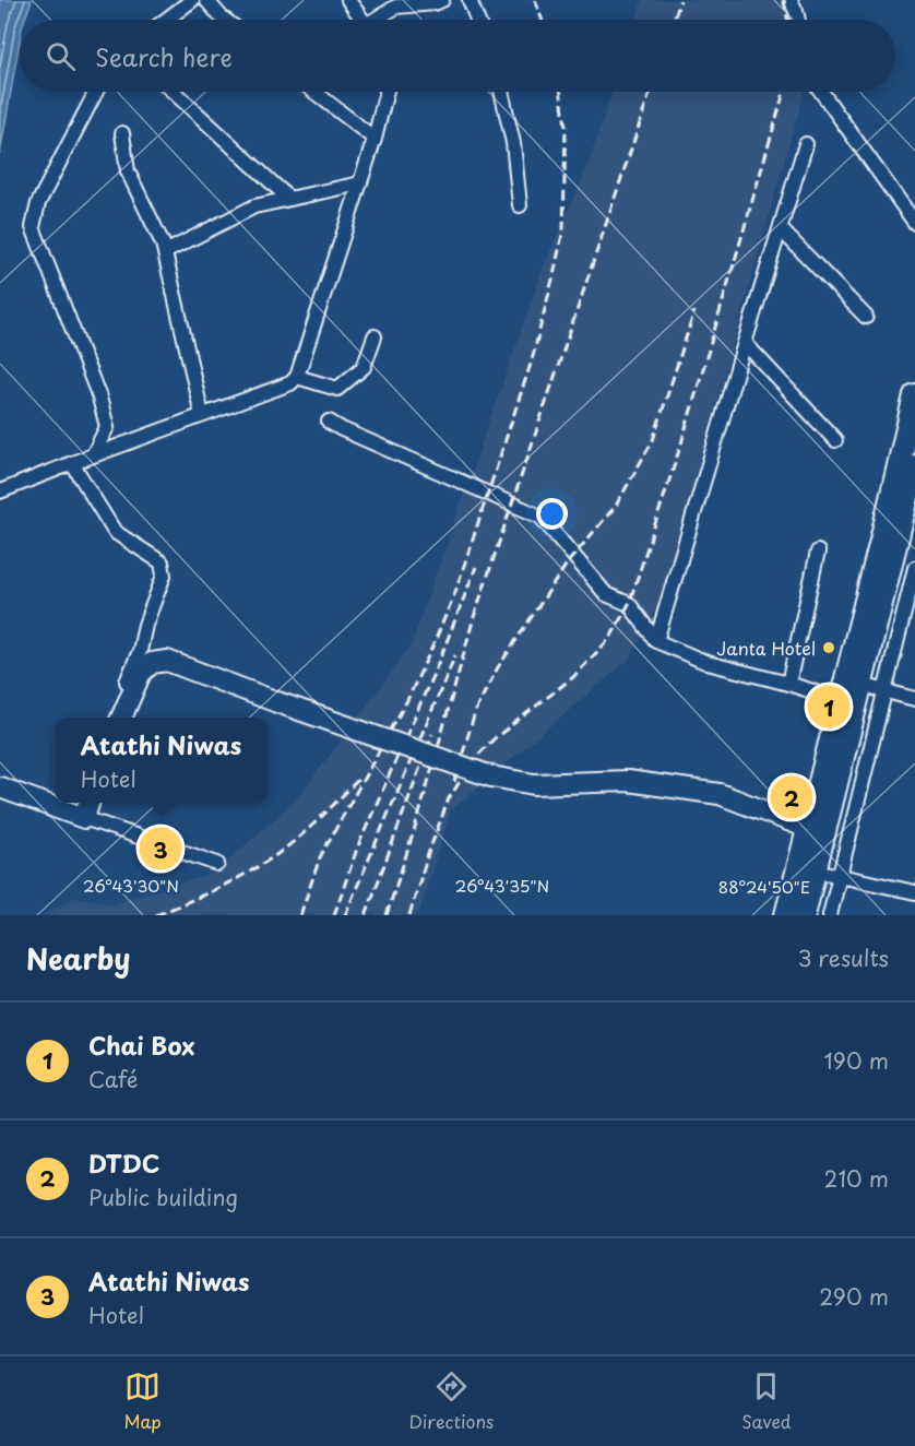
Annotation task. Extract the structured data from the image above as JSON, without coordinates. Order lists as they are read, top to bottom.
{
  "places": ["Janta Hotel"],
  "page": {
    "search": "Search here",
    "pins": ["1", "2", "3"],
    "popup": ["Atathi Niwas", "Hotel"],
    "heading": ["Nearby", "3 results"],
    "list": [
      {
        "mark": "1",
        "name": "Chai Box",
        "note": "Café",
        "value": "190 m"
      },
      {
        "mark": "2",
        "name": "DTDC",
        "note": "Public building",
        "value": "210 m"
      },
      {
        "mark": "3",
        "name": "Atathi Niwas",
        "note": "Hotel",
        "value": "290 m"
      }
    ],
    "nav": ["Map", "Directions", "Saved"]
  },
  "coordinates": ["26°43'30\"N", "26°43'35\"N", "88°24'50\"E"]
}
